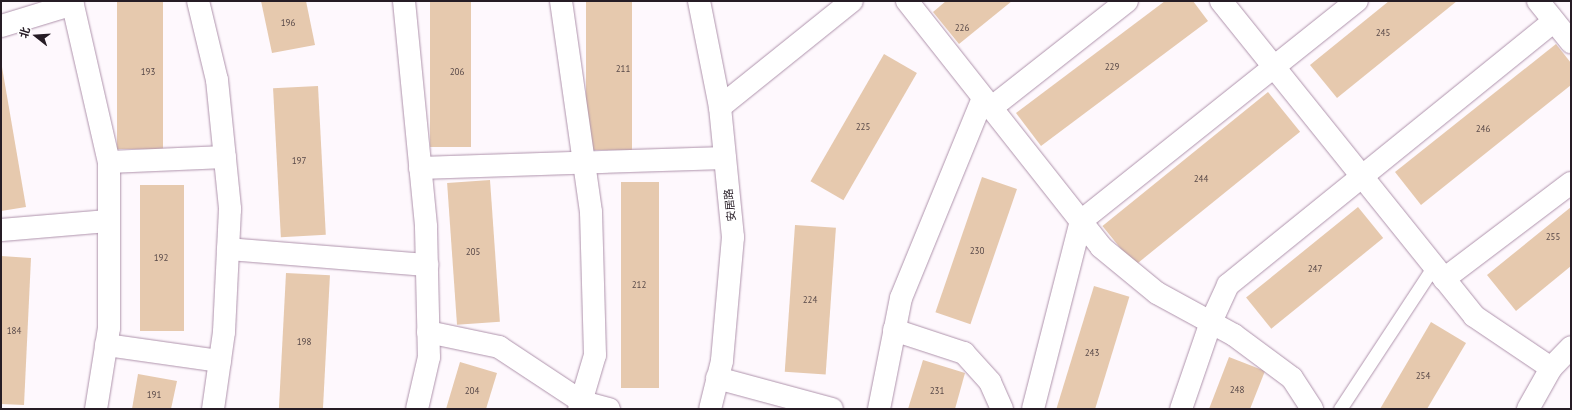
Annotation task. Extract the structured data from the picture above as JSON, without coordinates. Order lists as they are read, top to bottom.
{
  "streets": {
    "street": ["安居路"]
  },
  "house_numbers": [
    "196",
    "226",
    "245",
    "229",
    "211",
    "193",
    "206",
    "225",
    "246",
    "197",
    "244",
    "255",
    "230",
    "205",
    "192",
    "247",
    "212",
    "224",
    "184",
    "198",
    "243",
    "254",
    "248",
    "204",
    "231",
    "191"
  ],
  "north": "left"
}
